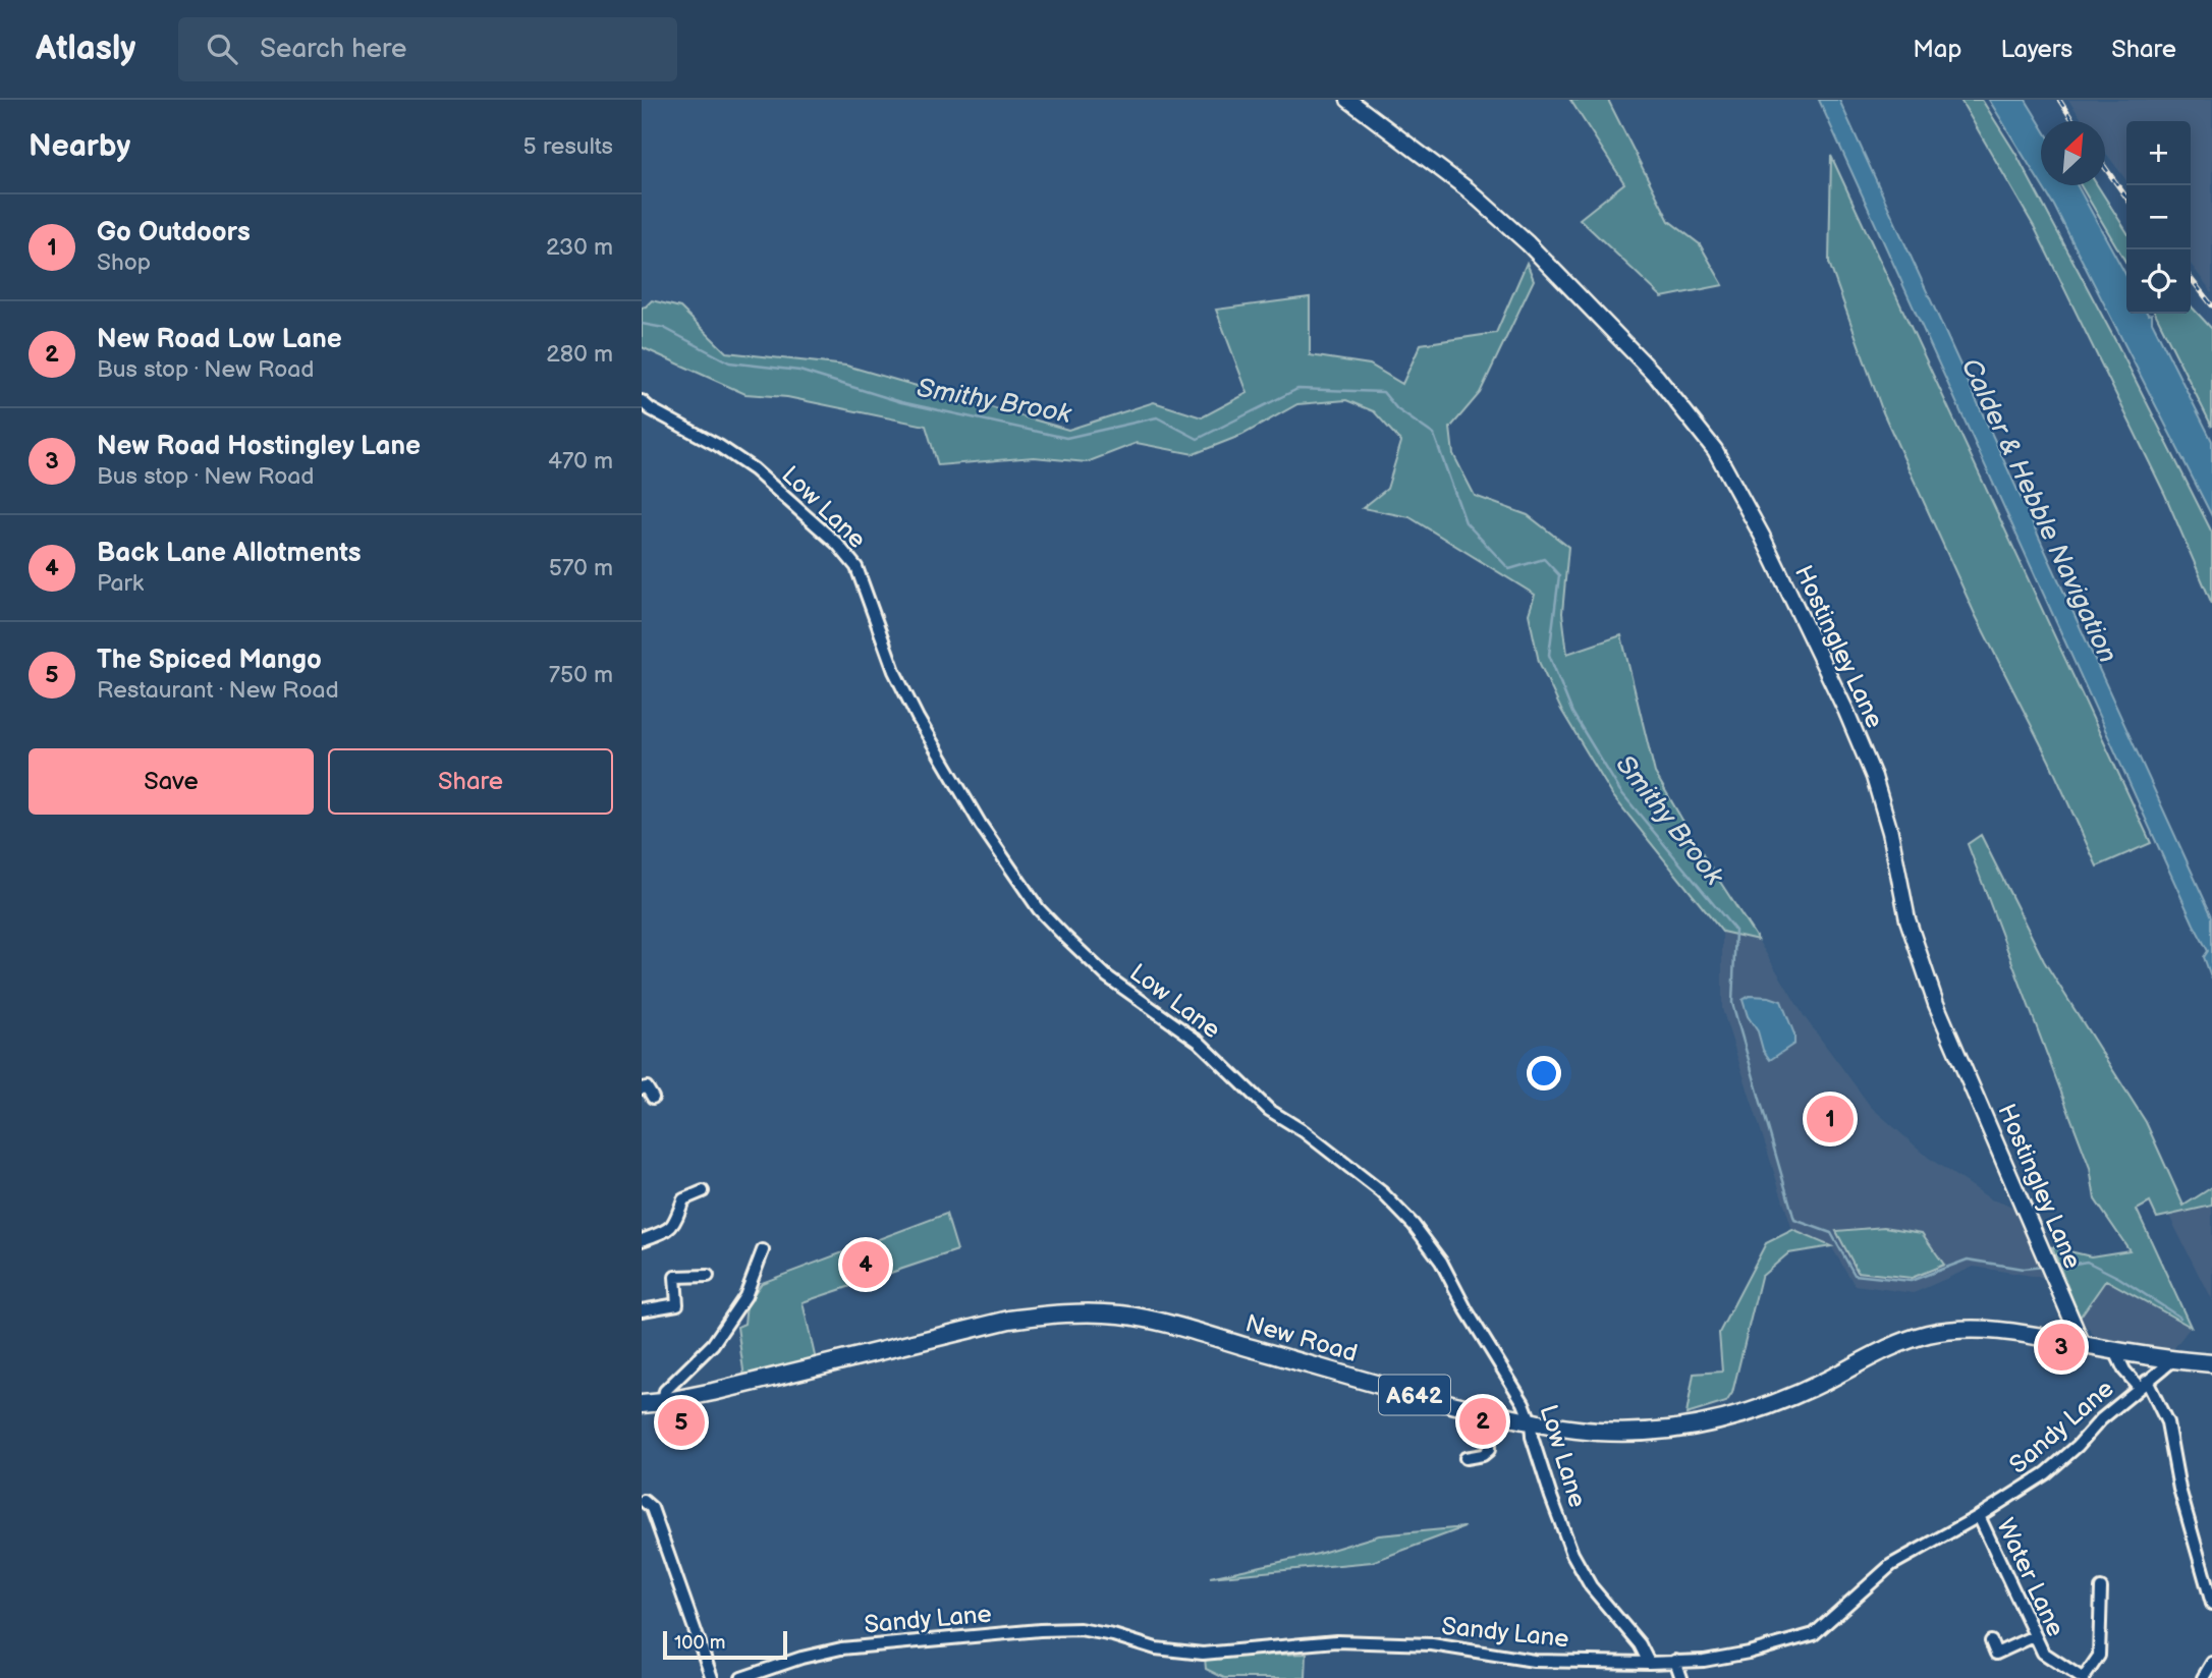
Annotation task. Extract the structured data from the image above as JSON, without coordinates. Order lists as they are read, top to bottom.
{
  "streets": {
    "highway": ["New Road", "A642"],
    "main road": ["Hostingley Lane"],
    "street": ["Low Lane", "Sandy Lane", "Water Lane"]
  },
  "crossings": [
    ["Low Lane", "New Road"],
    ["Low Lane", "Sandy Lane"],
    ["Hostingley Lane", "New Road"],
    ["New Road", "Sandy Lane"],
    ["Sandy Lane", "Water Lane"]
  ],
  "water": ["Smithy Brook", "Calder & Hebble Navigation"],
  "scale_bar": "100 m",
  "north": "top right",
  "page": {
    "header": "Atlasly",
    "search": "Search here",
    "nav": ["Map", "Layers", "Share"],
    "heading": ["Nearby", "5 results"],
    "map_buttons": ["+", "−"],
    "list": [
      {
        "mark": "1",
        "name": "Go Outdoors",
        "note": "Shop",
        "value": "230 m"
      },
      {
        "mark": "2",
        "name": "New Road Low Lane",
        "note": "Bus stop · New Road",
        "value": "280 m"
      },
      {
        "mark": "3",
        "name": "New Road Hostingley Lane",
        "note": "Bus stop · New Road",
        "value": "470 m"
      },
      {
        "mark": "4",
        "name": "Back Lane Allotments",
        "note": "Park",
        "value": "570 m"
      },
      {
        "mark": "5",
        "name": "The Spiced Mango",
        "note": "Restaurant · New Road",
        "value": "750 m"
      }
    ],
    "buttons": ["Save", "Share"],
    "pins": [
      "1",
      "4",
      "3",
      "2",
      "5"
    ],
    "scale": "100 m"
  }
}
